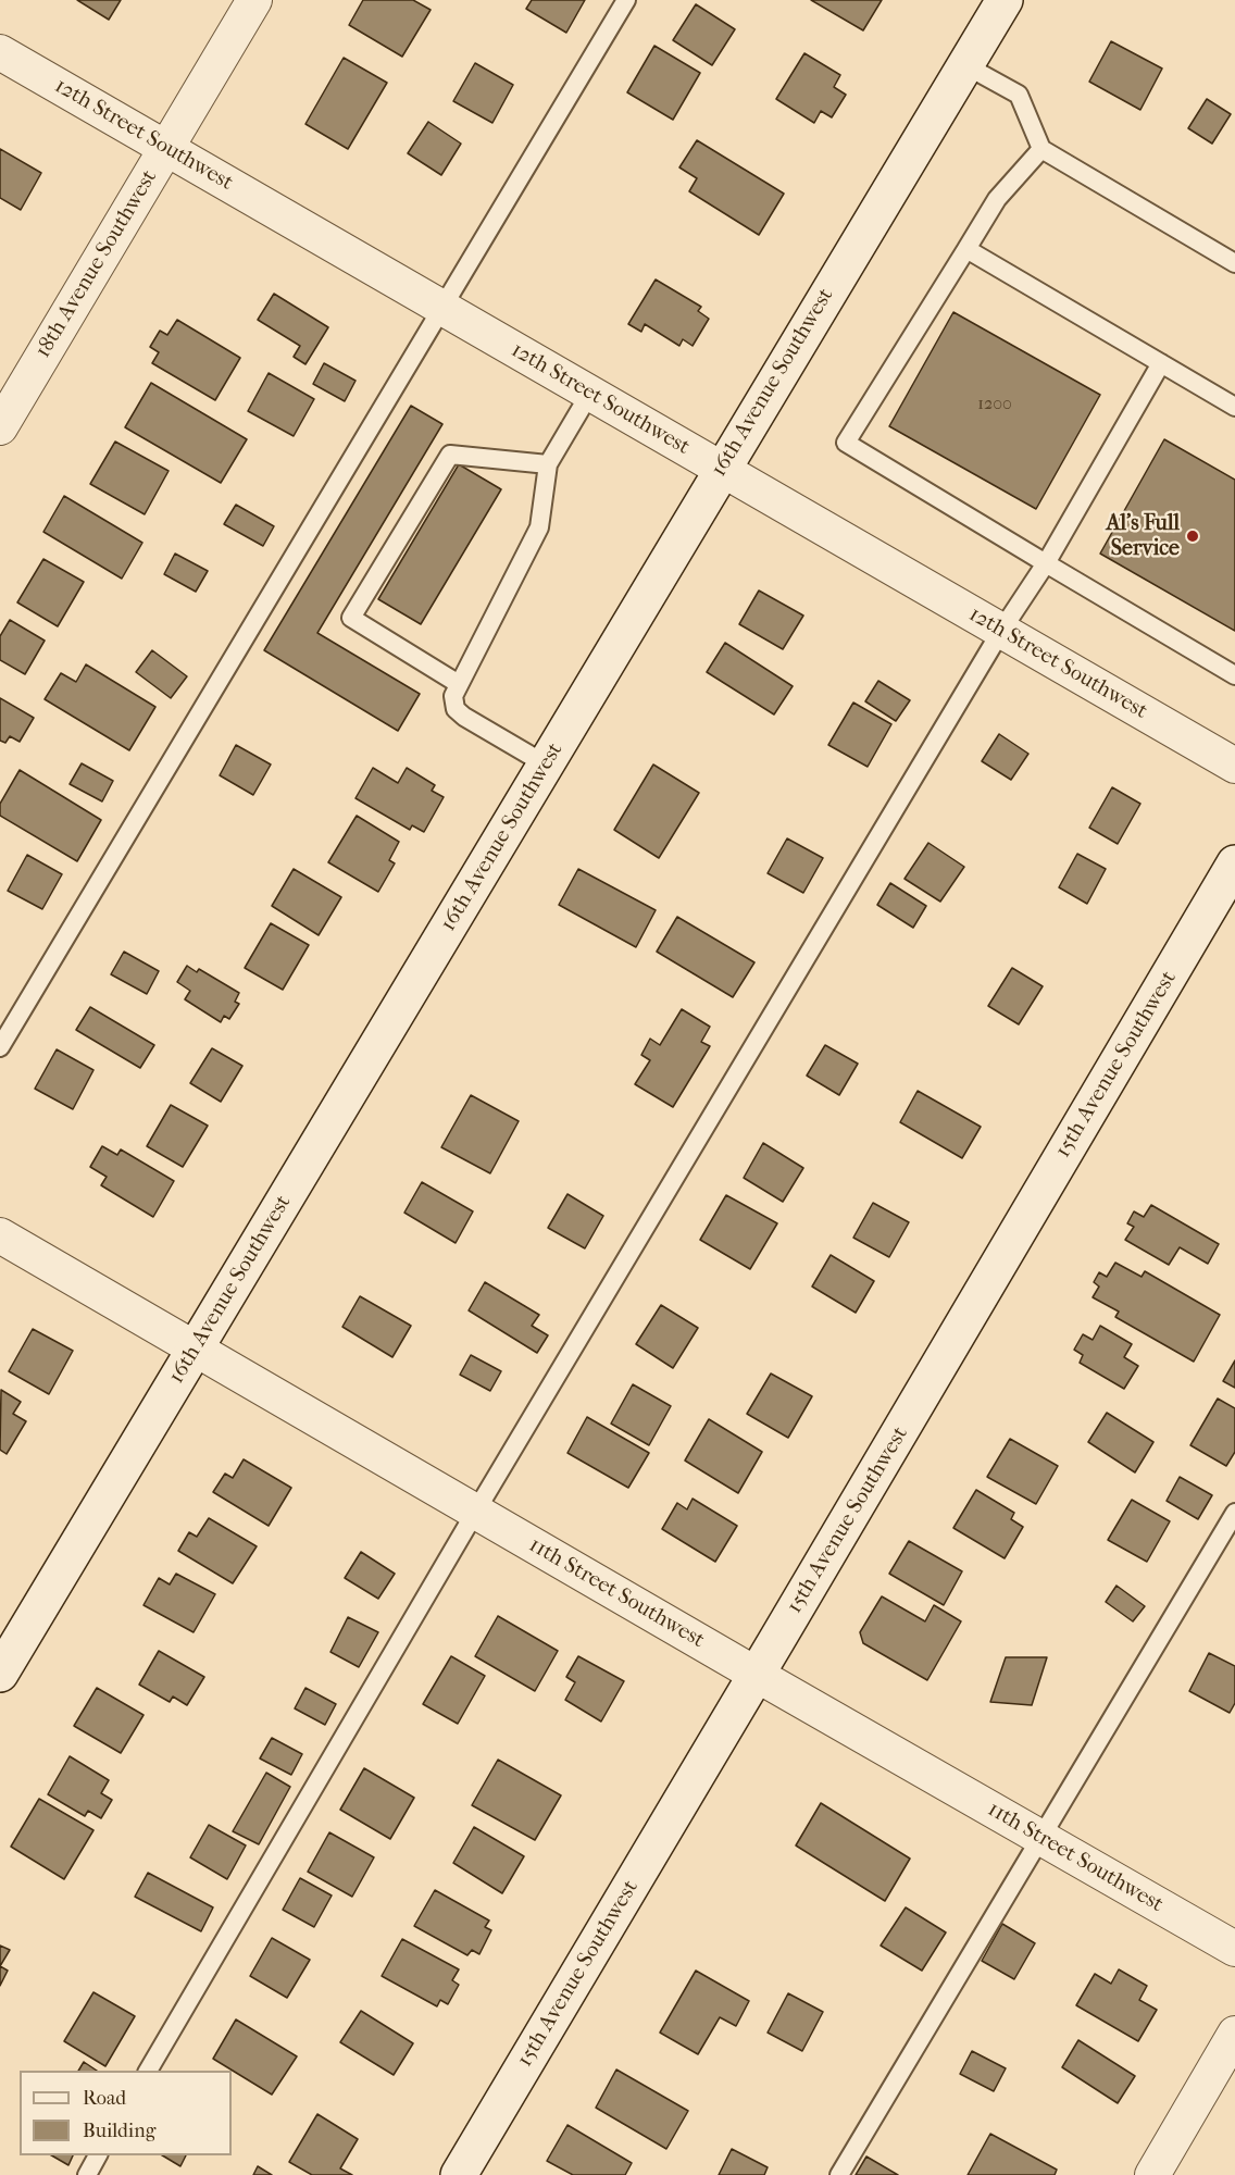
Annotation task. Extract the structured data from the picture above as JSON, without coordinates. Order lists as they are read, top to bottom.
{
  "streets": {
    "main road": ["16th Avenue Southwest", "15th Avenue Southwest"],
    "street": ["12th Street Southwest", "18th Avenue Southwest", "11th Street Southwest"]
  },
  "crossings": [
    ["12th Street Southwest", "18th Avenue Southwest"],
    ["12th Street Southwest", "16th Avenue Southwest"],
    ["16th Avenue Southwest", "11th Street Southwest"],
    ["15th Avenue Southwest", "11th Street Southwest"]
  ],
  "places": ["Al's Full Service"],
  "house_numbers": ["1200"],
  "legend": ["Road", "Building"]
}
